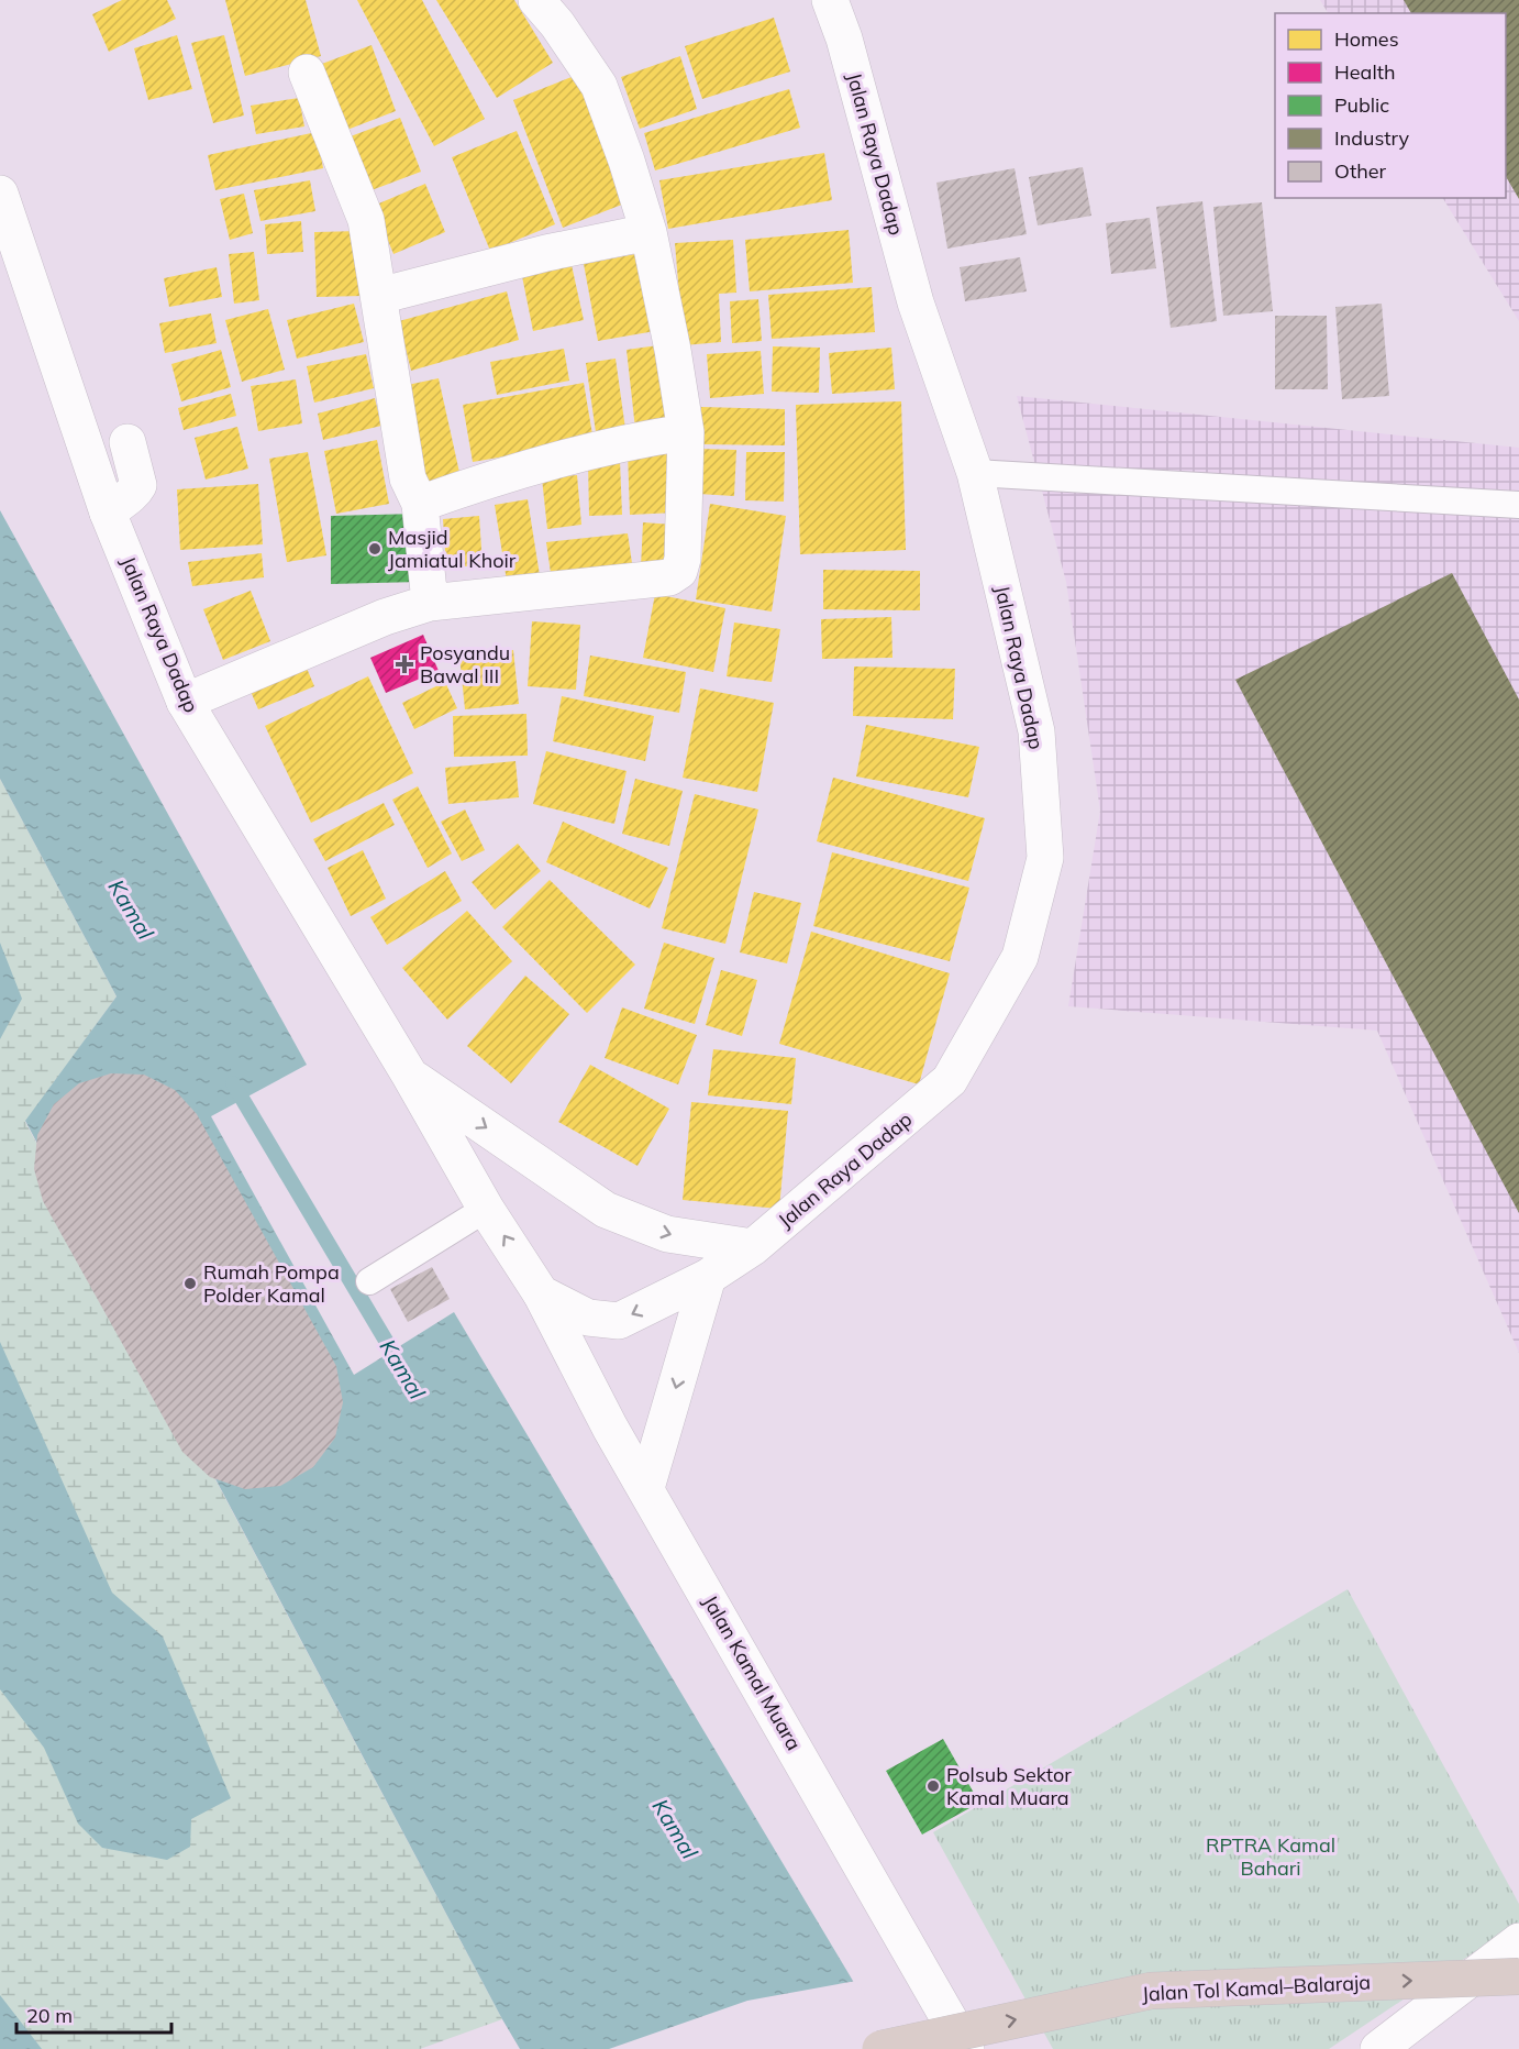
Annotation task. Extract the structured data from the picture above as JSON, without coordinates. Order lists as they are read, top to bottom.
{
  "streets": {
    "highway": ["Jalan Tol Kamal–Balaraja"],
    "main road": ["Jalan Raya Dadap", "Jalan Kamal Muara"]
  },
  "crossings": [
    ["Jalan Raya Dadap", "Jalan Kamal Muara"]
  ],
  "one_way": ["Jalan Tol Kamal–Balaraja"],
  "water": ["Kamal"],
  "parks": ["RPTRA Kamal Bahari"],
  "places": {
    "other": ["Masjid Jamiatul Khoir", "Rumah Pompa Polder Kamal", "Polsub Sektor Kamal Muara"],
    "health": ["Posyandu Bawal III"]
  },
  "legend": [
    "Homes",
    "Health",
    "Public",
    "Industry",
    "Other"
  ],
  "scale_bar": "20 m"
}
